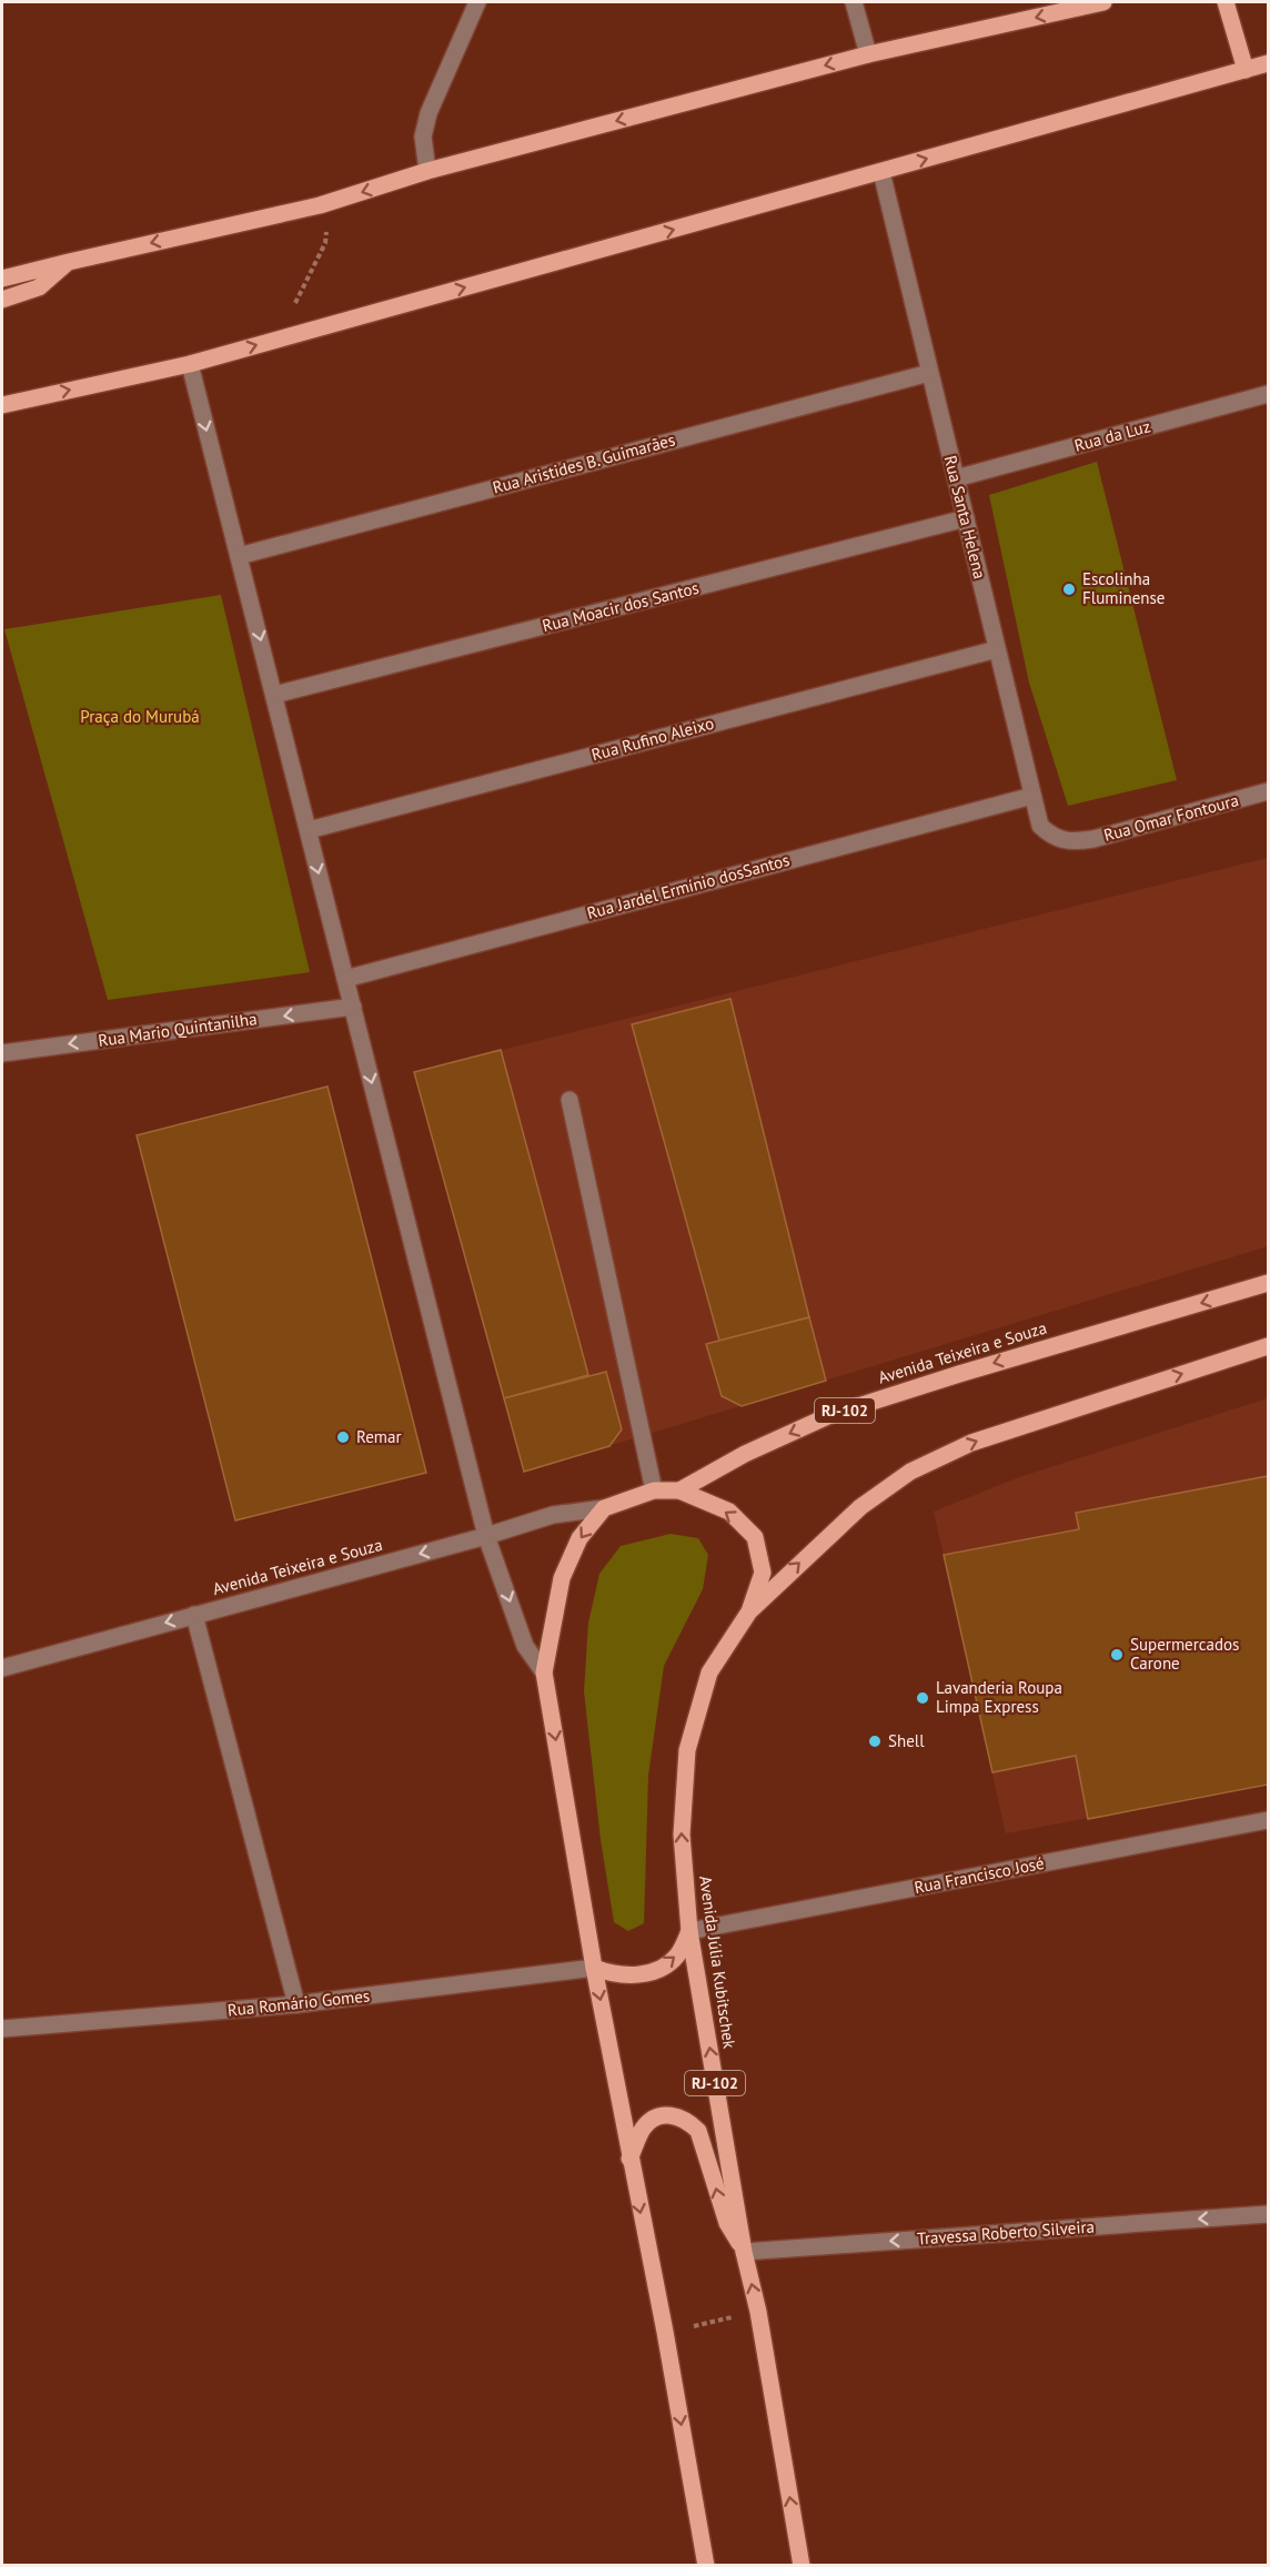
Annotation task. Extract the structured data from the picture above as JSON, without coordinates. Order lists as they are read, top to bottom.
{
  "streets": {
    "main road": ["Avenida Teixeira e Souza", "RJ-102", "Avenida Júlia Kubitschek"],
    "street": [
      "Rua da Luz",
      "Rua Aristides B. Guimarães",
      "Rua Santa Helena",
      "Rua Moacir dos Santos",
      "Rua Rufino Aleixo",
      "Rua Omar Fontoura",
      "Rua Jardel Ermínio dosSantos",
      "Rua Mario Quintanilha",
      "Rua Francisco José",
      "Rua Romário Gomes",
      "Travessa Roberto Silveira"
    ]
  },
  "crossings": [
    ["Rua da Luz", "Rua Santa Helena"],
    ["Rua Aristides B. Guimarães", "Rua Santa Helena"],
    ["Rua Santa Helena", "Rua Moacir dos Santos"],
    ["Rua Santa Helena", "Rua Rufino Aleixo"],
    ["Rua Santa Helena", "Rua Omar Fontoura"],
    ["Rua Santa Helena", "Rua Jardel Ermínio dosSantos"],
    ["RJ-102", "Avenida Júlia Kubitschek"],
    ["Rua Francisco José", "Avenida Júlia Kubitschek"],
    ["Avenida Júlia Kubitschek", "Travessa Roberto Silveira"]
  ],
  "one_way": ["Rua Mario Quintanilha", "Avenida Teixeira e Souza", "Travessa Roberto Silveira"],
  "parks": ["Praça do Murubá"],
  "places": [
    "Escolinha Fluminense",
    "Remar",
    "Supermercados Carone",
    "Lavanderia Roupa Limpa Express",
    "Shell"
  ]
}
